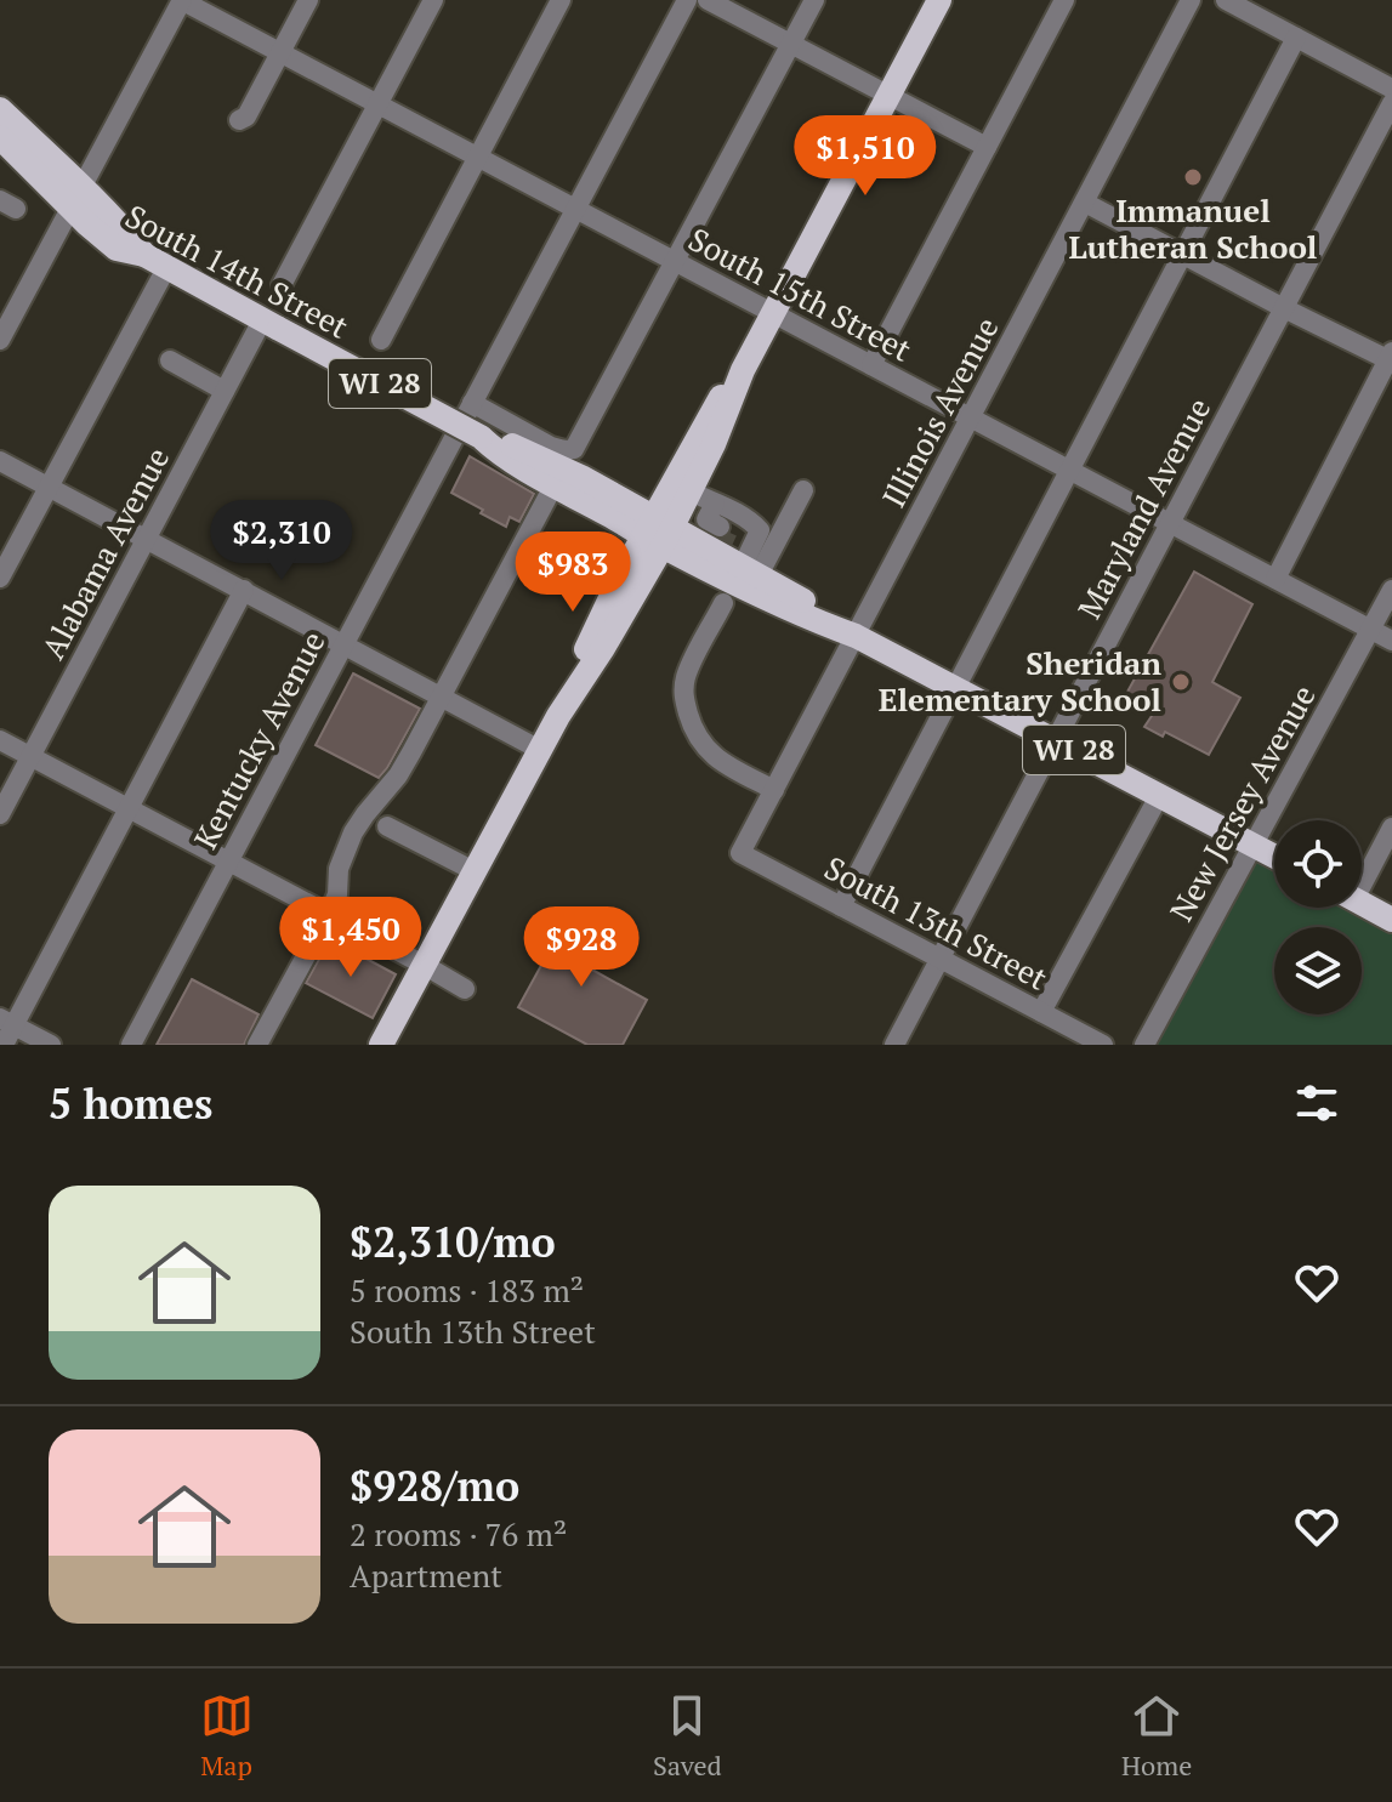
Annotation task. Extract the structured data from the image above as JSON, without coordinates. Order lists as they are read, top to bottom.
{
  "streets": {
    "main road": ["South 14th Street", "WI 28"],
    "street": [
      "South 15th Street",
      "Illinois Avenue",
      "Maryland Avenue",
      "Alabama Avenue",
      "Kentucky Avenue",
      "New Jersey Avenue",
      "South 13th Street"
    ]
  },
  "crossings": [
    ["South 14th Street", "WI 28"],
    ["South 14th Street", "Illinois Avenue"],
    ["South 14th Street", "Maryland Avenue"],
    ["South 14th Street", "Alabama Avenue"],
    ["South 14th Street", "New Jersey Avenue"],
    ["South 15th Street", "Illinois Avenue"],
    ["South 15th Street", "Maryland Avenue"],
    ["South 15th Street", "Kentucky Avenue"],
    ["South 15th Street", "New Jersey Avenue"],
    ["Illinois Avenue", "South 13th Street"],
    ["Maryland Avenue", "South 13th Street"]
  ],
  "places": ["Immanuel Lutheran School", "Sheridan Elementary School"],
  "page": {
    "price": [
      "$1,510",
      "$2,310",
      "$983",
      "$1,450",
      "$928"
    ],
    "heading": "5 homes",
    "list": [
      {
        "name": "$2,310/mo",
        "note": "5 rooms · 183 m² · South 13th Street"
      },
      {
        "name": "$928/mo",
        "note": "2 rooms · 76 m² · Apartment"
      }
    ],
    "tabs": ["Map", "Saved", "Home"]
  }
}
